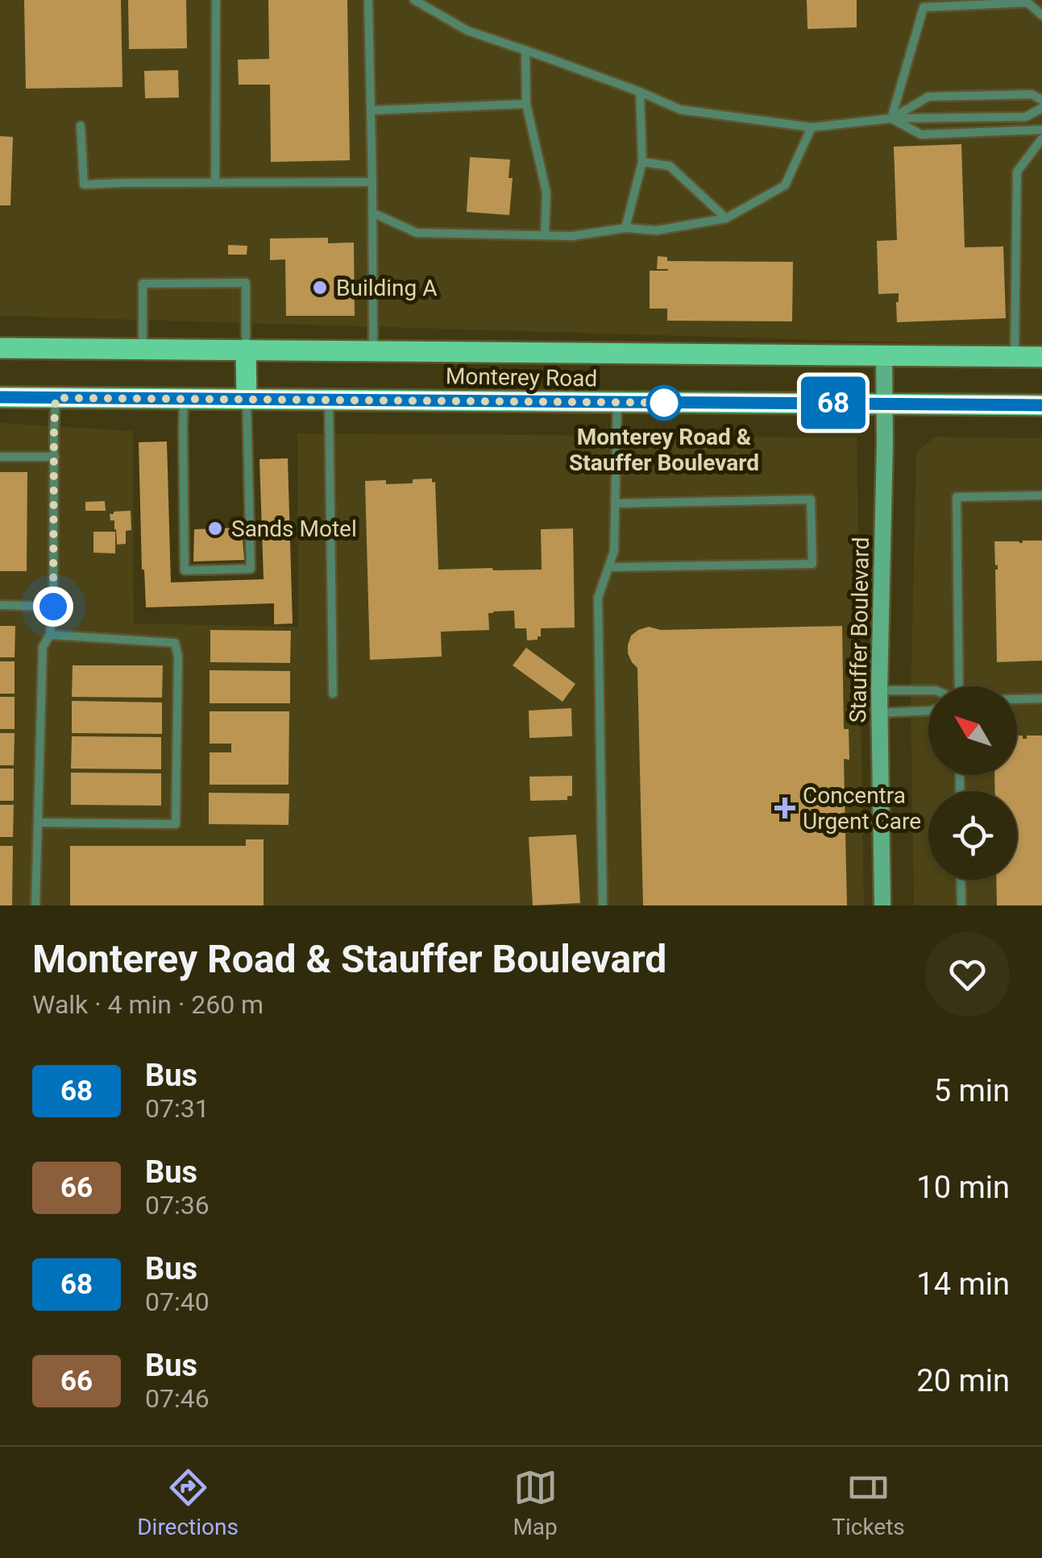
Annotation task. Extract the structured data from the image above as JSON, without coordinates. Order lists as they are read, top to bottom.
{
  "streets": {
    "main road": ["Monterey Road"],
    "street": ["Stauffer Boulevard"]
  },
  "crossings": [
    ["Monterey Road", "Stauffer Boulevard"]
  ],
  "places": {
    "other": ["Building A", "Monterey Road & Stauffer Boulevard", "Sands Motel"],
    "health": ["Concentra Urgent Care"]
  },
  "lines": ["bus line 68"],
  "north": "top left",
  "page": {
    "on_map": "68",
    "heading": ["Monterey Road & Stauffer Boulevard", "Walk · 4 min · 260 m"],
    "list": [
      {
        "mark": "68",
        "name": "Bus",
        "note": "07:31",
        "value": "5 min"
      },
      {
        "mark": "66",
        "name": "Bus",
        "note": "07:36",
        "value": "10 min"
      },
      {
        "mark": "68",
        "name": "Bus",
        "note": "07:40",
        "value": "14 min"
      },
      {
        "mark": "66",
        "name": "Bus",
        "note": "07:46",
        "value": "20 min"
      }
    ],
    "tabs": ["Directions", "Map", "Tickets"]
  }
}
